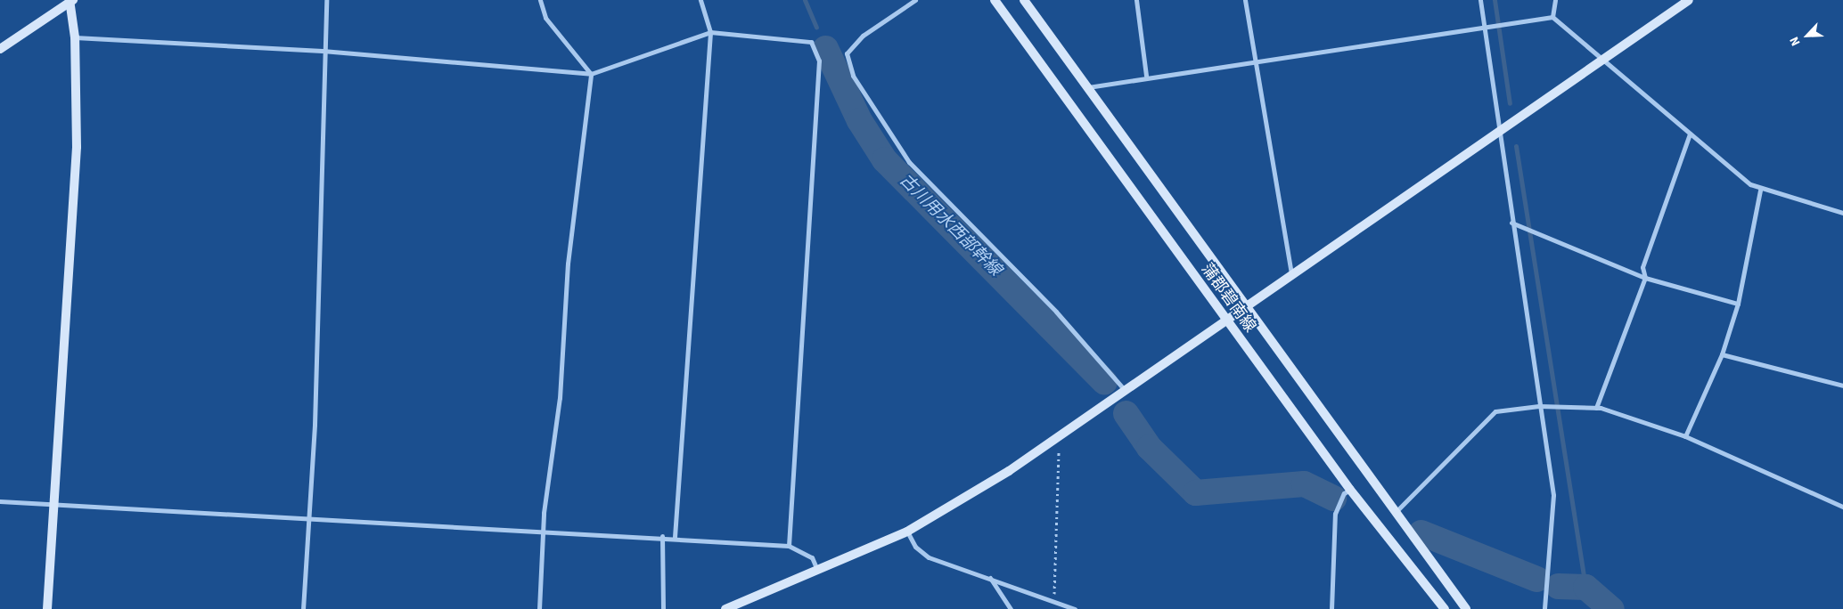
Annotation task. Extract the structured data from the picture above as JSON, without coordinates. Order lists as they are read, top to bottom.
{
  "streets": {
    "street": ["蒲郡碧南線"]
  },
  "water": ["古川用水西部幹線"],
  "north": "bottom left"
}
